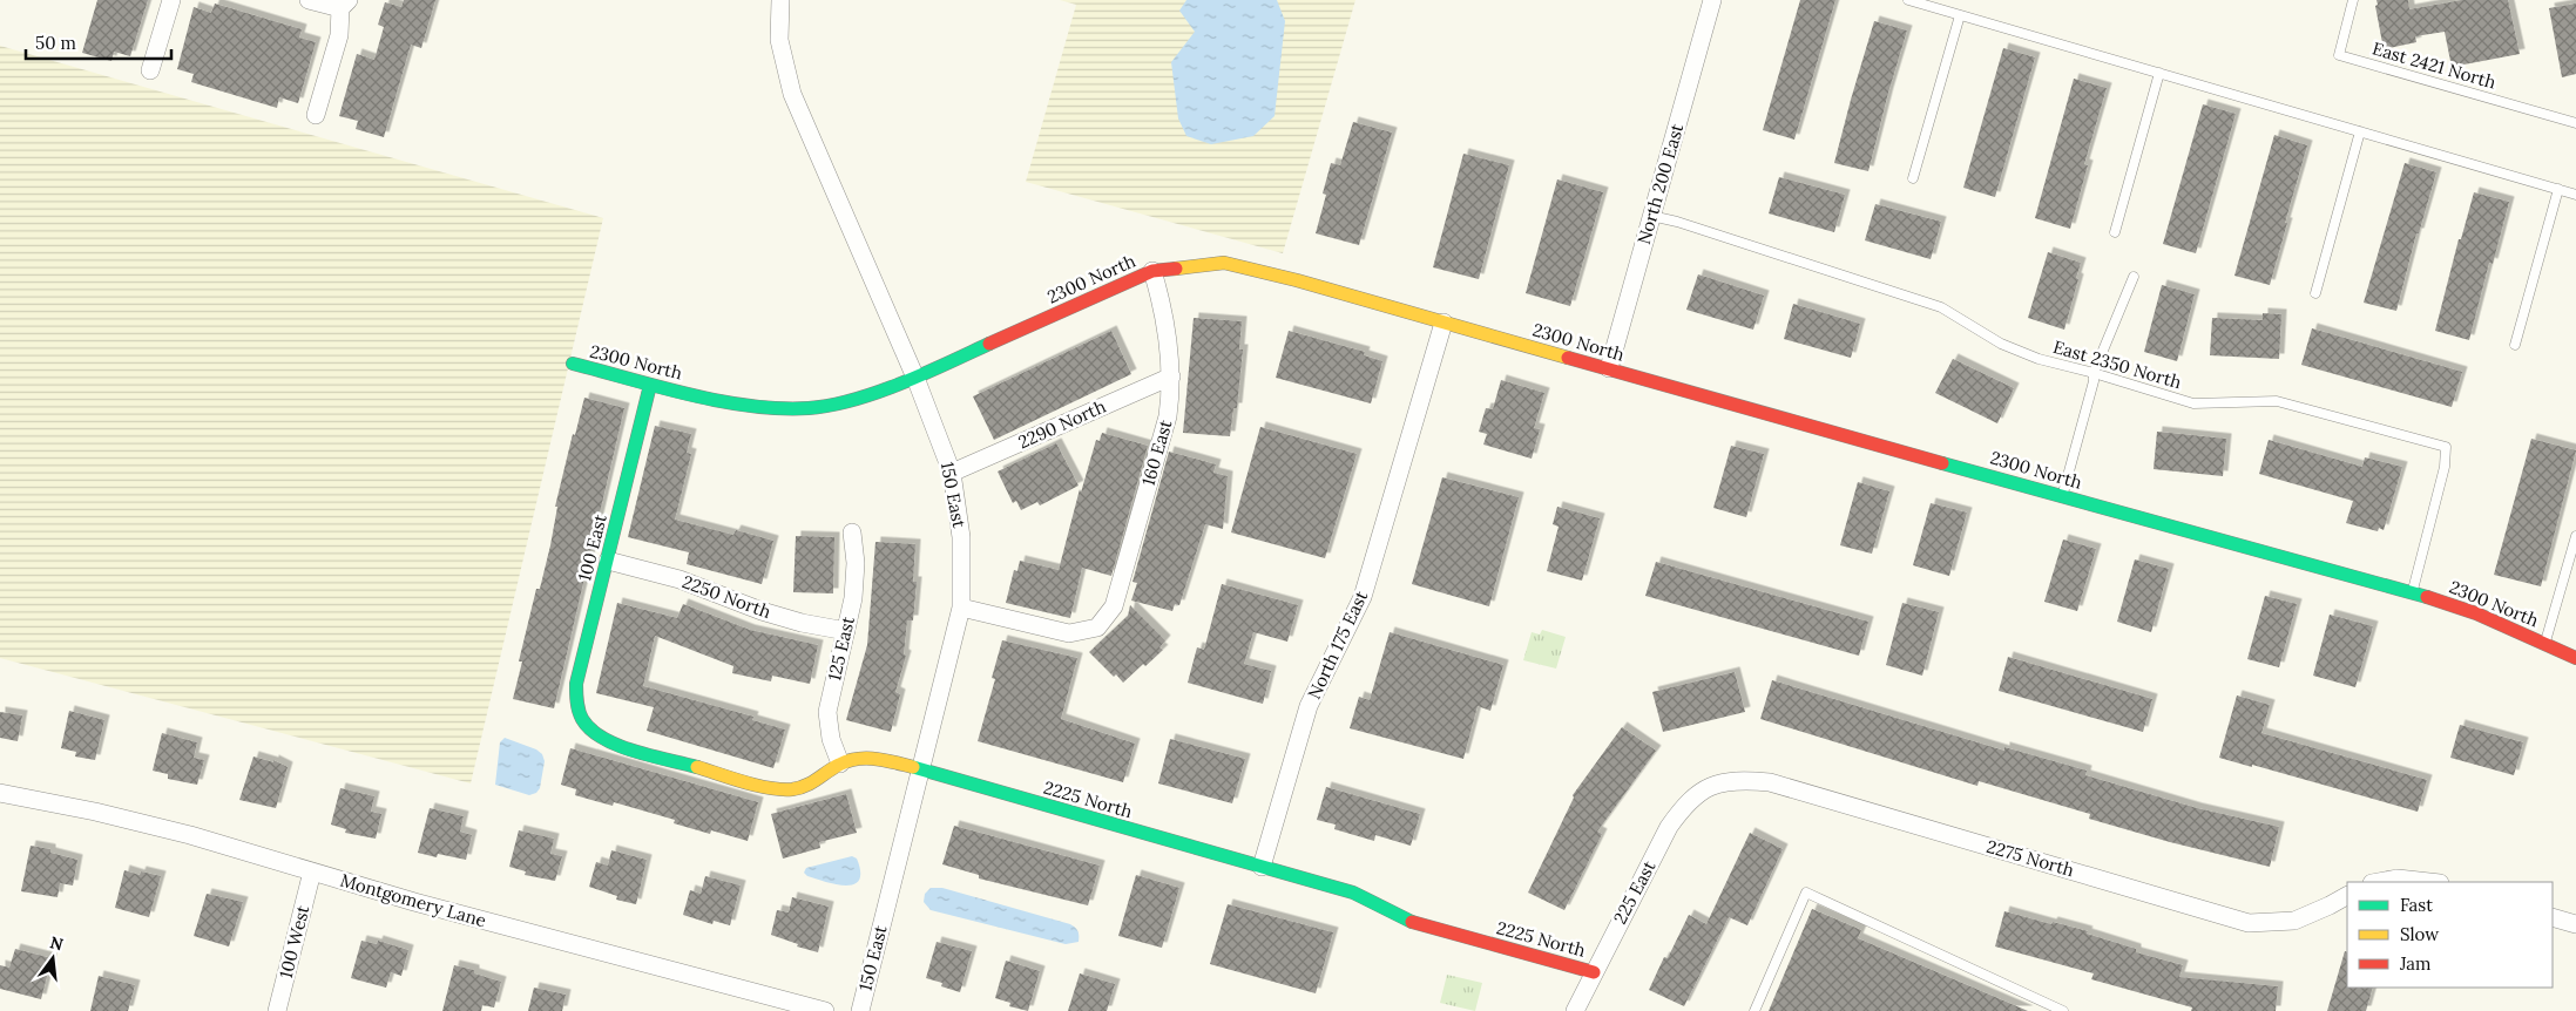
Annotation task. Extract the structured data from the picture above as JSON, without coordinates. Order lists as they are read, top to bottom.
{
  "streets": {
    "street": [
      "North 200 East",
      "2300 North",
      "2290 North",
      "160 East",
      "150 East",
      "100 East",
      "2250 North",
      "North 175 East",
      "125 East",
      "2225 North",
      "2275 North",
      "225 East",
      "Montgomery Lane",
      "100 West"
    ],
    "lane": ["East 2421 North", "East 2350 North"]
  },
  "crossings": [
    ["North 200 East", "2300 North"],
    ["North 200 East", "East 2350 North"],
    ["2300 North", "East 2350 North"],
    ["2300 North", "160 East"],
    ["2300 North", "150 East"],
    ["2300 North", "100 East"],
    ["2300 North", "North 175 East"],
    ["2290 North", "160 East"],
    ["2290 North", "150 East"],
    ["160 East", "150 East"],
    ["150 East", "2225 North"],
    ["100 East", "2250 North"],
    ["100 East", "2225 North"],
    ["2250 North", "125 East"],
    ["North 175 East", "2225 North"],
    ["125 East", "2225 North"],
    ["2225 North", "225 East"],
    ["2275 North", "225 East"],
    ["Montgomery Lane", "100 West"]
  ],
  "legend": ["Fast", "Slow", "Jam"],
  "scale_bar": "50 m",
  "north": "top"
}
